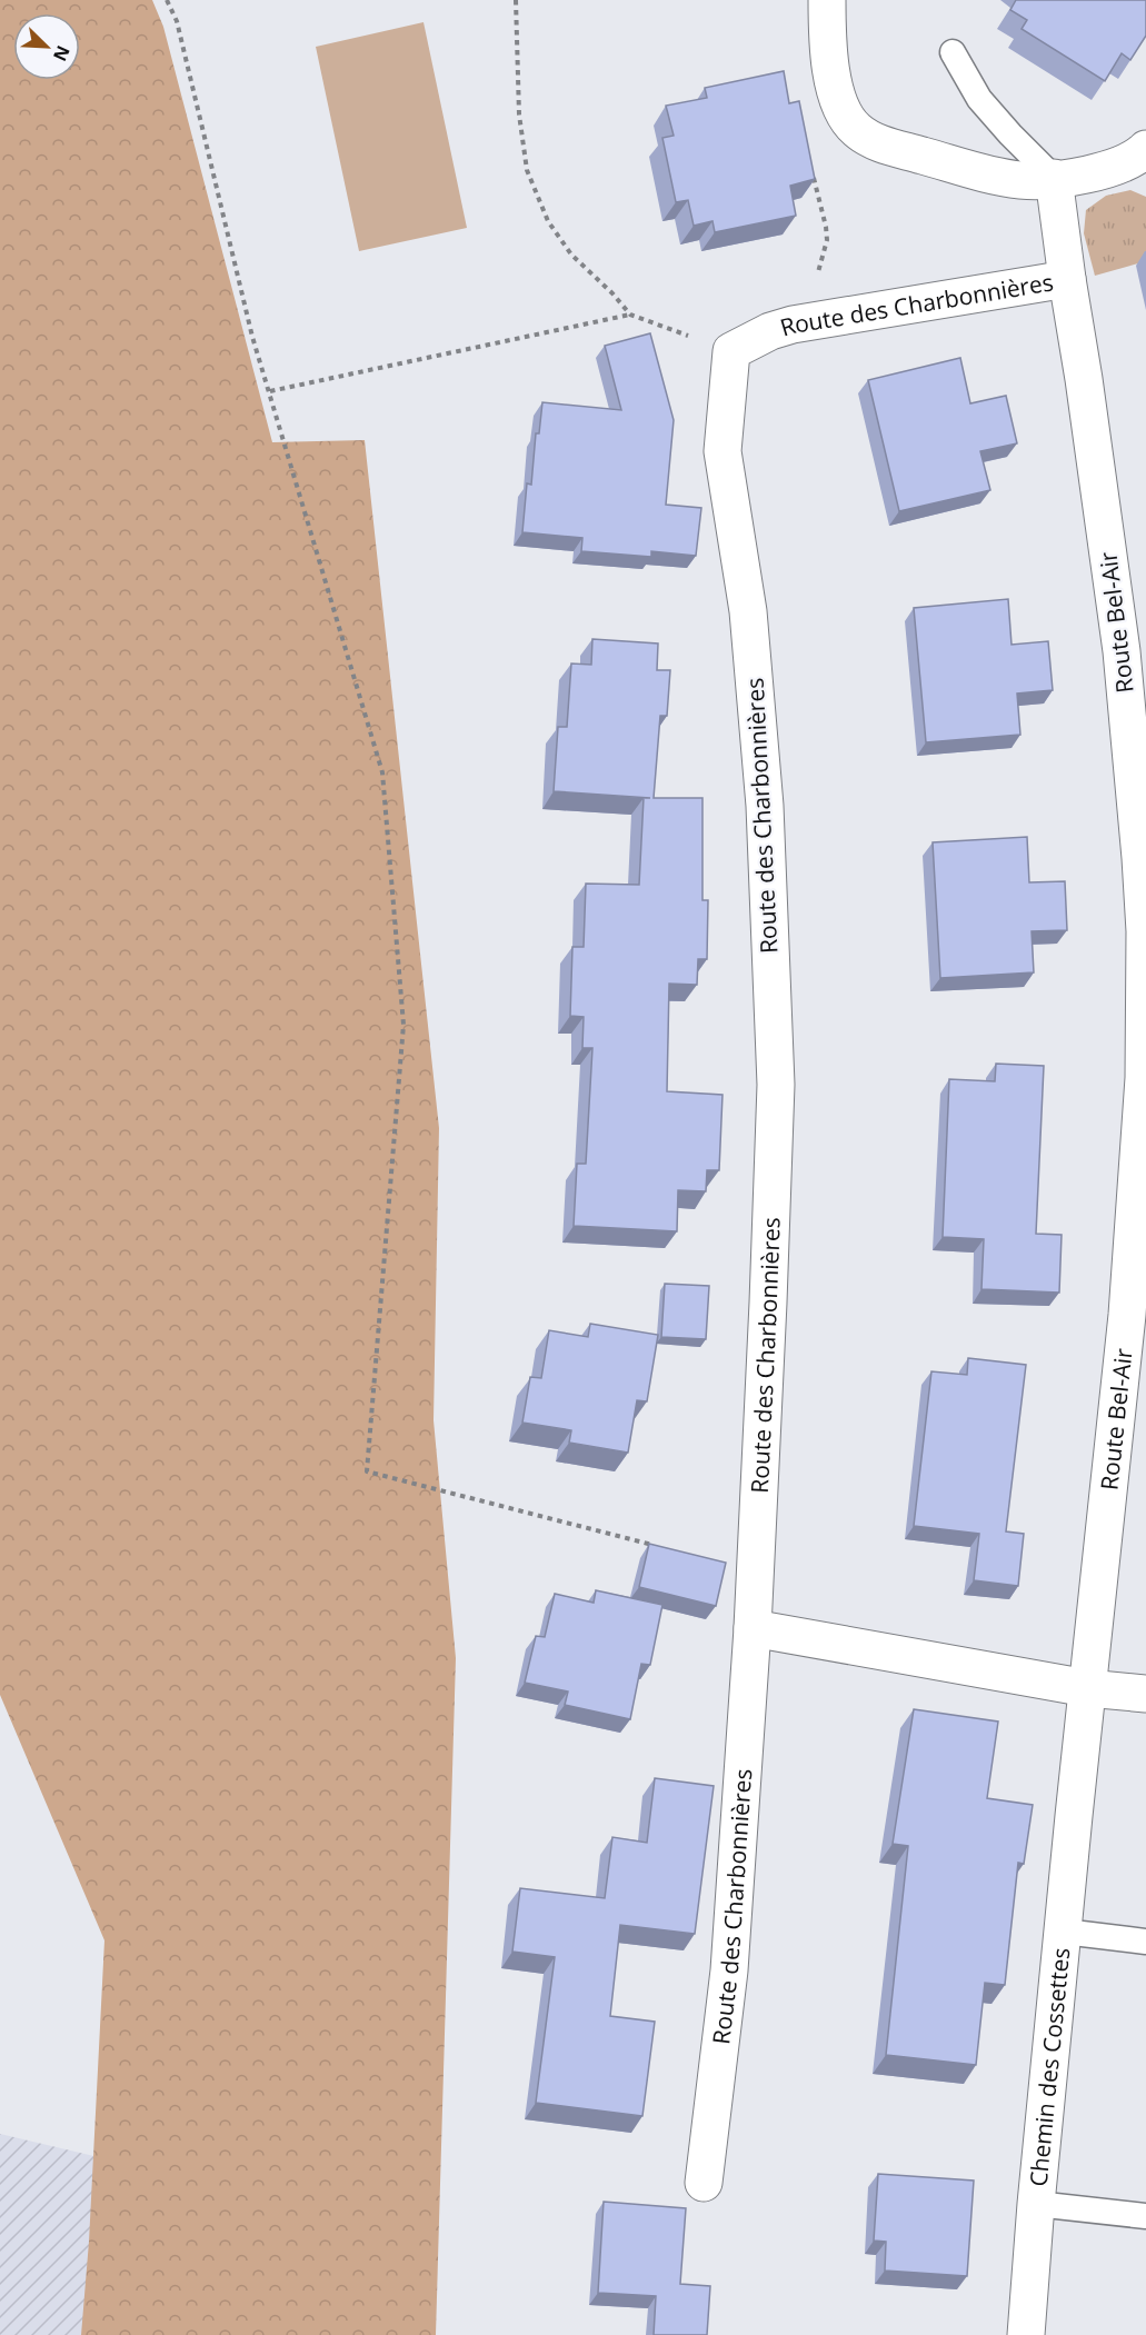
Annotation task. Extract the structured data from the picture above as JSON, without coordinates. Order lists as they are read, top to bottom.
{
  "streets": {
    "street": ["Route des Charbonnières", "Route Bel-Air", "Chemin des Cossettes"]
  },
  "crossings": [
    ["Route des Charbonnières", "Route Bel-Air"],
    ["Route Bel-Air", "Chemin des Cossettes"]
  ],
  "north": "bottom right"
}
